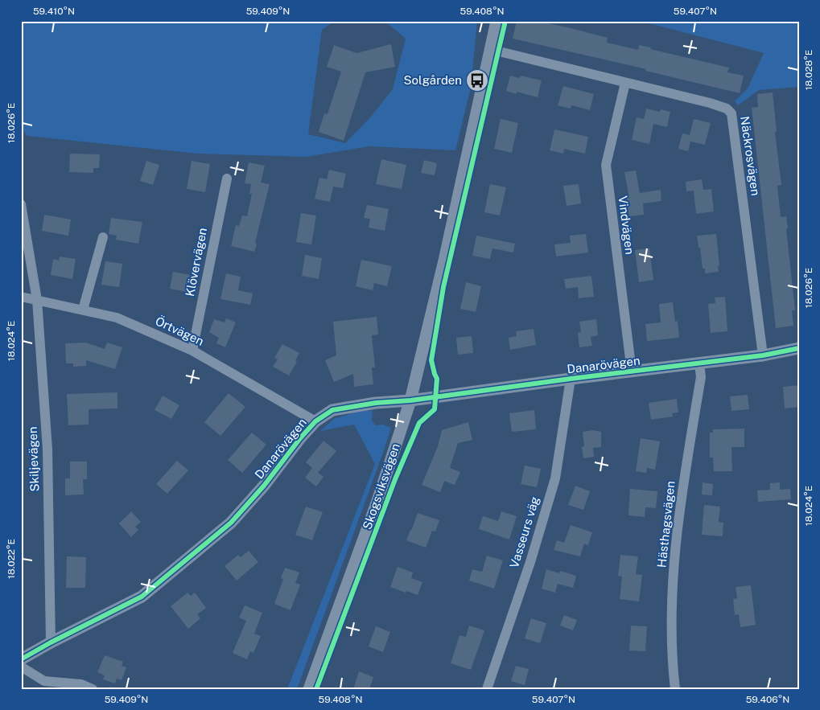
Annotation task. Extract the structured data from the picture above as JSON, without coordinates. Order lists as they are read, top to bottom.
{
  "streets": {
    "street": [
      "Näckrosvägen",
      "Vindvägen",
      "Klövervägen",
      "Örtvägen",
      "Danarövägen",
      "Skiljevägen",
      "Skogsviksvägen",
      "Hästhagsvägen",
      "Vasseurs väg"
    ]
  },
  "crossings": [
    ["Näckrosvägen", "Vindvägen"],
    ["Näckrosvägen", "Danarövägen"],
    ["Näckrosvägen", "Skogsviksvägen"],
    ["Vindvägen", "Danarövägen"],
    ["Klövervägen", "Örtvägen"],
    ["Örtvägen", "Danarövägen"],
    ["Örtvägen", "Skiljevägen"],
    ["Danarövägen", "Skiljevägen"],
    ["Danarövägen", "Skogsviksvägen"],
    ["Danarövägen", "Hästhagsvägen"],
    ["Danarövägen", "Vasseurs väg"]
  ],
  "places": {
    "bus stop": ["Solgården"]
  },
  "coordinates": [
    "59.410°N",
    "59.409°N",
    "59.408°N",
    "59.407°N",
    "18.028°E",
    "18.026°E",
    "18.024°E",
    "18.022°E",
    "59.406°N"
  ]
}
